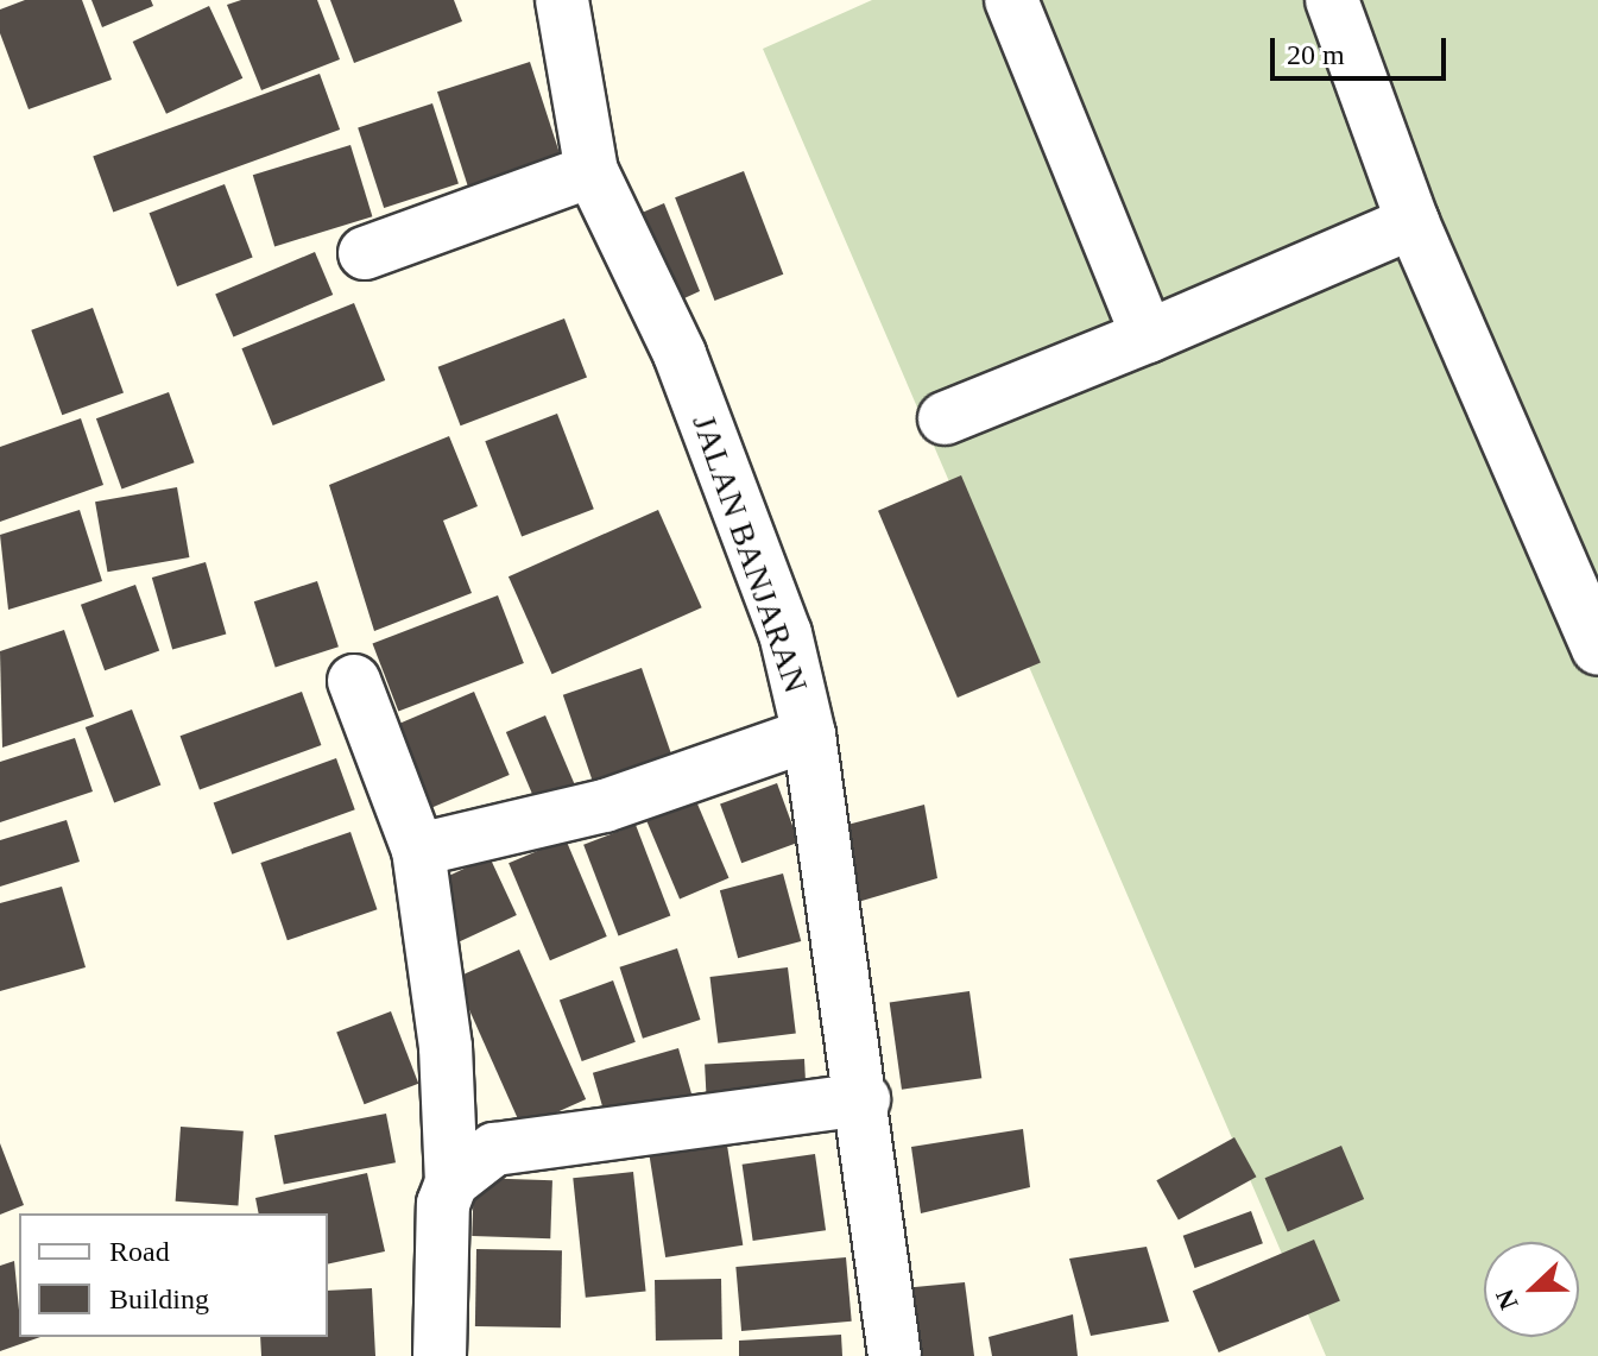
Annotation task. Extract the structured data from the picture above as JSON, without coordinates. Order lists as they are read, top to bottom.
{
  "streets": {
    "street": ["JALAN BANJARAN"]
  },
  "legend": ["Road", "Building"],
  "scale_bar": "20 m",
  "north": "left"
}
